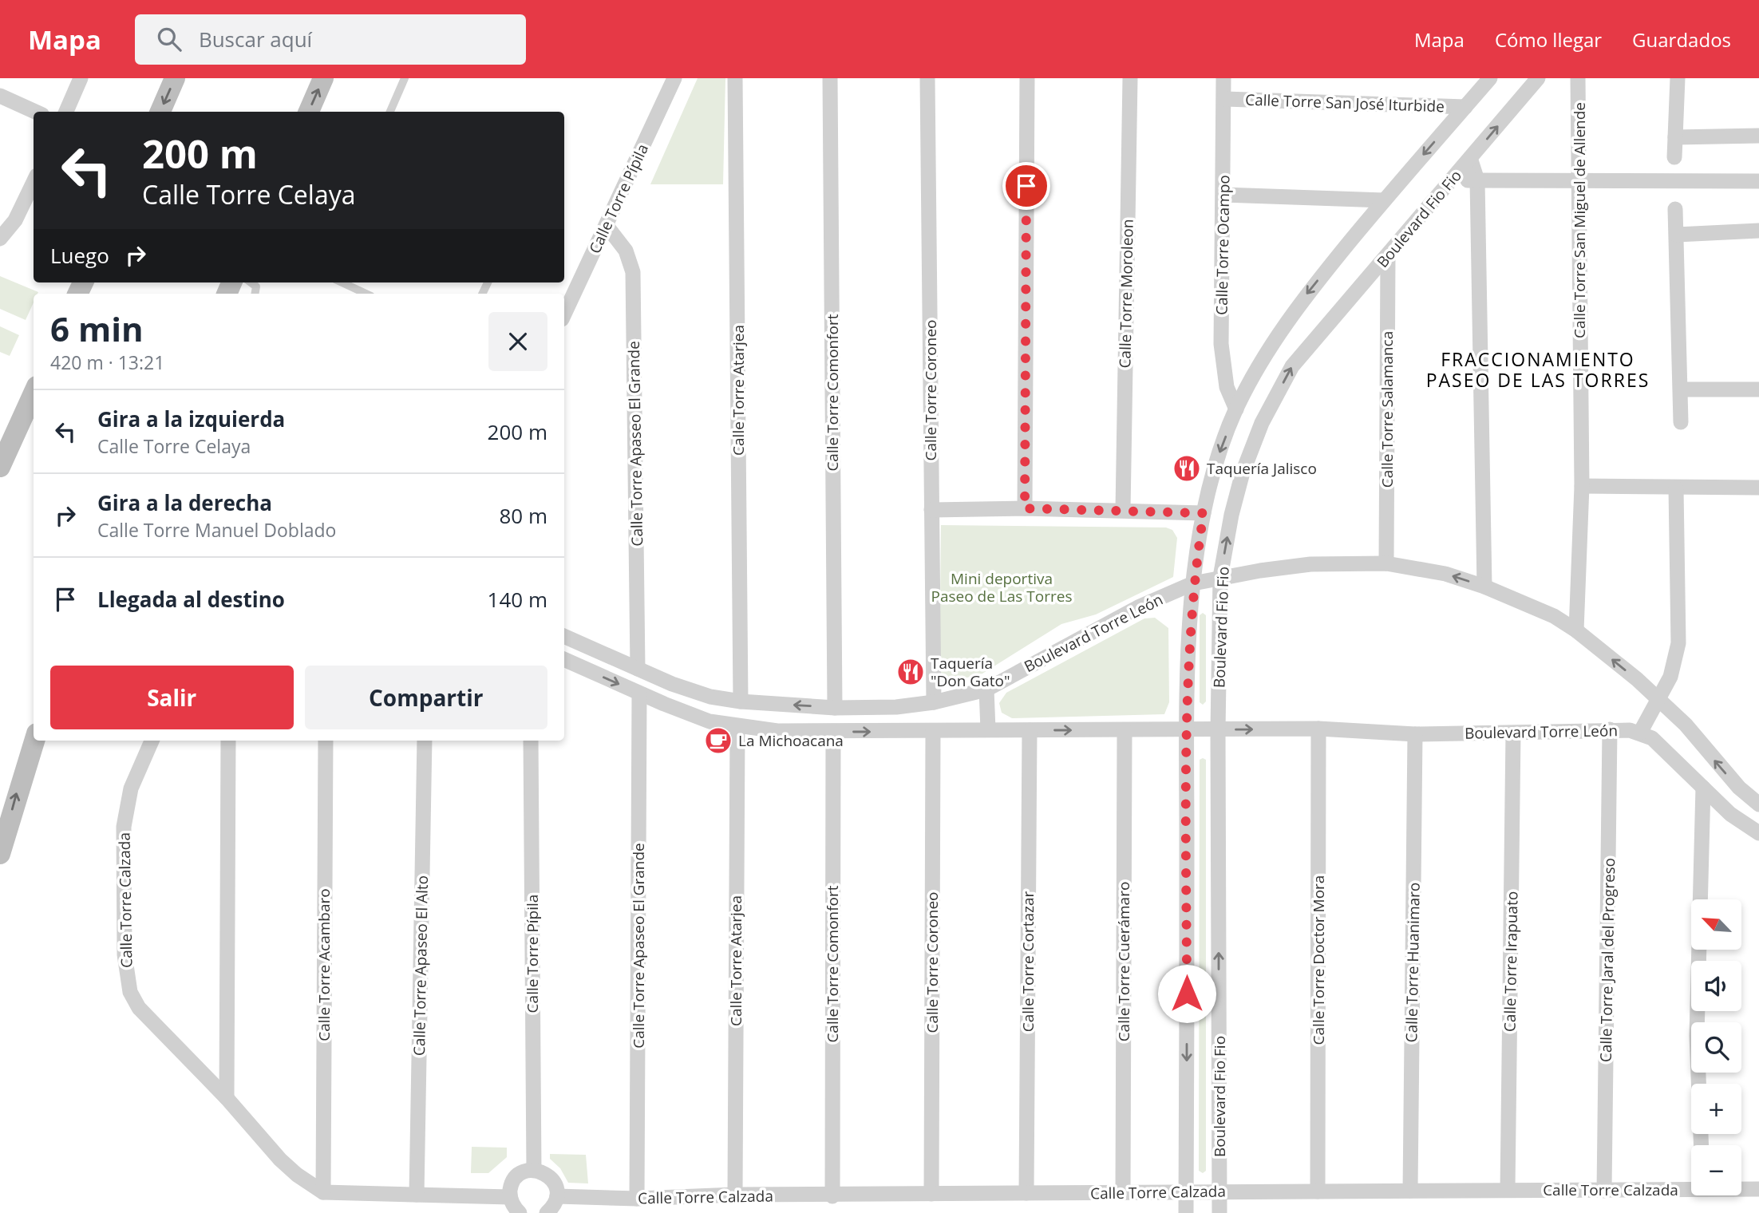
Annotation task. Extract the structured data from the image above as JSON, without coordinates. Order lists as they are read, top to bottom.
{
  "streets": {
    "street": [
      "Calle Torre San José Iturbide",
      "Calle Torre Pípila",
      "Boulevard Fio Fio",
      "Calle Torre San Miguel de Allende",
      "Calle Torre Ocampo",
      "Calle Torre Moroleon",
      "Calle Torre Atarjea",
      "Calle Torre Coroneo",
      "Calle Torre Comonfort",
      "Calle Torre Salamanca",
      "Calle Torre Apaseo El Grande",
      "Boulevard Torre León",
      "Calle Torre Calzada",
      "Calle Torre Doctor Mora",
      "Calle Torre Jaral del Progreso",
      "Calle Torre Cortazar",
      "Calle Torre Cuerámaro",
      "Calle Torre Irapuato",
      "Calle Torre Huanimaro",
      "Calle Torre Acambaro",
      "Calle Torre Apaseo El Alto"
    ]
  },
  "crossings": [
    ["Calle Torre San José Iturbide", "Boulevard Fio Fio"],
    ["Calle Torre San José Iturbide", "Calle Torre Ocampo"],
    ["Calle Torre Pípila", "Calle Torre Apaseo El Grande"],
    ["Boulevard Fio Fio", "Calle Torre Ocampo"],
    ["Boulevard Fio Fio", "Calle Torre Salamanca"],
    ["Boulevard Fio Fio", "Boulevard Torre León"],
    ["Boulevard Fio Fio", "Calle Torre Calzada"],
    ["Calle Torre San Miguel de Allende", "Boulevard Torre León"],
    ["Calle Torre Atarjea", "Boulevard Torre León"],
    ["Calle Torre Atarjea", "Calle Torre Calzada"],
    ["Calle Torre Coroneo", "Boulevard Torre León"],
    ["Calle Torre Coroneo", "Calle Torre Calzada"],
    ["Calle Torre Comonfort", "Boulevard Torre León"],
    ["Calle Torre Comonfort", "Calle Torre Calzada"],
    ["Calle Torre Salamanca", "Boulevard Torre León"],
    ["Calle Torre Apaseo El Grande", "Boulevard Torre León"],
    ["Calle Torre Apaseo El Grande", "Calle Torre Calzada"],
    ["Boulevard Torre León", "Calle Torre Doctor Mora"],
    ["Boulevard Torre León", "Calle Torre Jaral del Progreso"],
    ["Boulevard Torre León", "Calle Torre Cortazar"],
    ["Boulevard Torre León", "Calle Torre Cuerámaro"],
    ["Boulevard Torre León", "Calle Torre Irapuato"],
    ["Boulevard Torre León", "Calle Torre Huanimaro"],
    ["Calle Torre Calzada", "Calle Torre Doctor Mora"],
    ["Calle Torre Calzada", "Calle Torre Jaral del Progreso"],
    ["Calle Torre Calzada", "Calle Torre Cortazar"],
    ["Calle Torre Calzada", "Calle Torre Cuerámaro"],
    ["Calle Torre Calzada", "Calle Torre Irapuato"],
    ["Calle Torre Calzada", "Calle Torre Huanimaro"],
    ["Calle Torre Calzada", "Calle Torre Acambaro"]
  ],
  "districts": ["FRACCIONAMIENTO PASEO DE LAS TORRES"],
  "parks": ["Mini deportiva Paseo de Las Torres"],
  "places": {
    "restaurant": ["Taquería Jalisco", "Taquería \"Don Gato\""],
    "cafe": ["La Michoacana"]
  },
  "north": "top left",
  "page": {
    "header": "Mapa",
    "search": "Buscar aquí",
    "nav": ["Mapa", "Cómo llegar", "Guardados"],
    "turn": ["200 m", "Calle Torre Celaya"],
    "then": "Luego",
    "heading": ["6 min", "420 m · 13:21"],
    "list": [
      {
        "name": "Gira a la izquierda",
        "note": "Calle Torre Celaya",
        "value": "200 m"
      },
      {
        "name": "Gira a la derecha",
        "note": "Calle Torre Manuel Doblado",
        "value": "80 m"
      },
      {
        "name": "Llegada al destino",
        "value": "140 m"
      }
    ],
    "buttons": ["Salir", "Compartir"],
    "map_buttons": ["+", "−"]
  }
}
